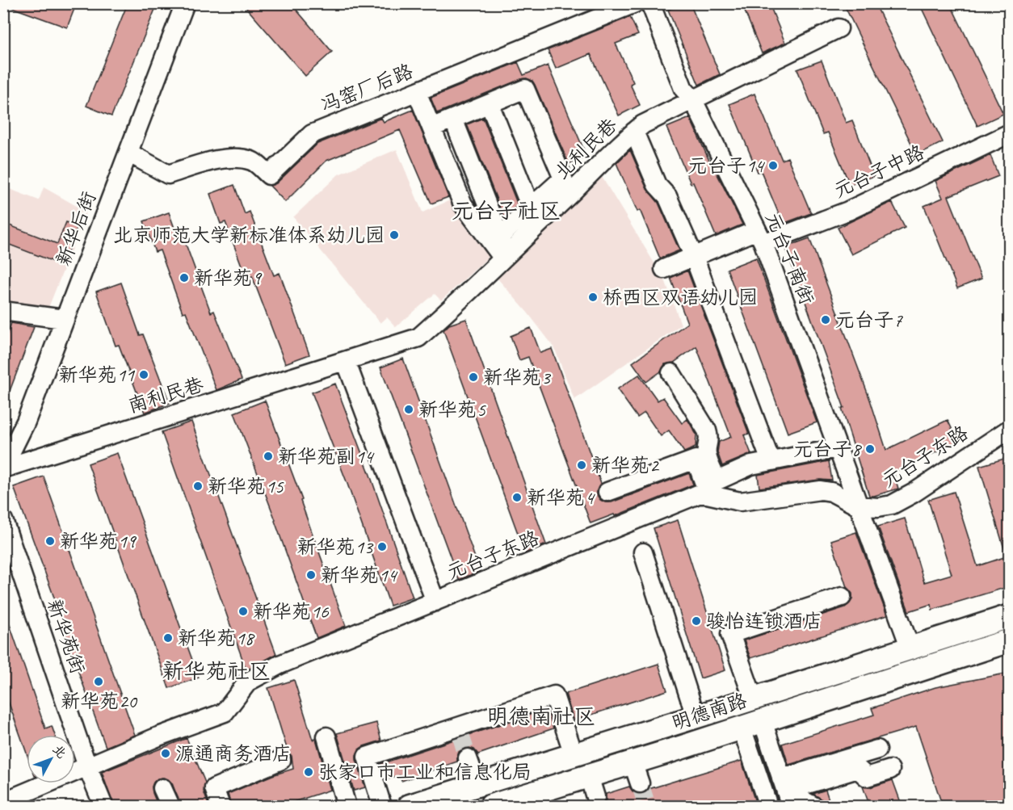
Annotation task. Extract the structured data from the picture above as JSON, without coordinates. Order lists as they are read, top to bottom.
{
  "streets": {
    "main road": ["明德南路"],
    "street": [
      "冯窑厂后路",
      "北利民巷",
      "元台子中路",
      "新华后街",
      "元台子南街",
      "南利民巷",
      "元台子东路",
      "新华苑街"
    ]
  },
  "crossings": [
    ["冯窑厂后路", "新华后街"],
    ["北利民巷", "元台子南街"],
    ["北利民巷", "南利民巷"],
    ["元台子中路", "元台子南街"],
    ["新华后街", "南利民巷"],
    ["元台子南街", "元台子东路"],
    ["元台子南街", "明德南路"],
    ["元台子东路", "新华苑街"]
  ],
  "districts": ["元台子社区", "新华苑社区", "明德南社区"],
  "places": [
    "元台子14",
    "北京师范大学新标准体系幼儿园",
    "新华苑9",
    "桥西区双语幼儿园",
    "元台子7",
    "新华苑11",
    "新华苑3",
    "新华苑5",
    "元台子8",
    "新华苑副14",
    "新华苑2",
    "新华苑15",
    "新华苑4",
    "新华苑19",
    "新华苑13",
    "新华苑14",
    "新华苑16",
    "骏怡连锁酒店",
    "新华苑18",
    "新华苑20",
    "源通商务酒店",
    "张家口市工业和信息化局"
  ],
  "north": "top right"
}
